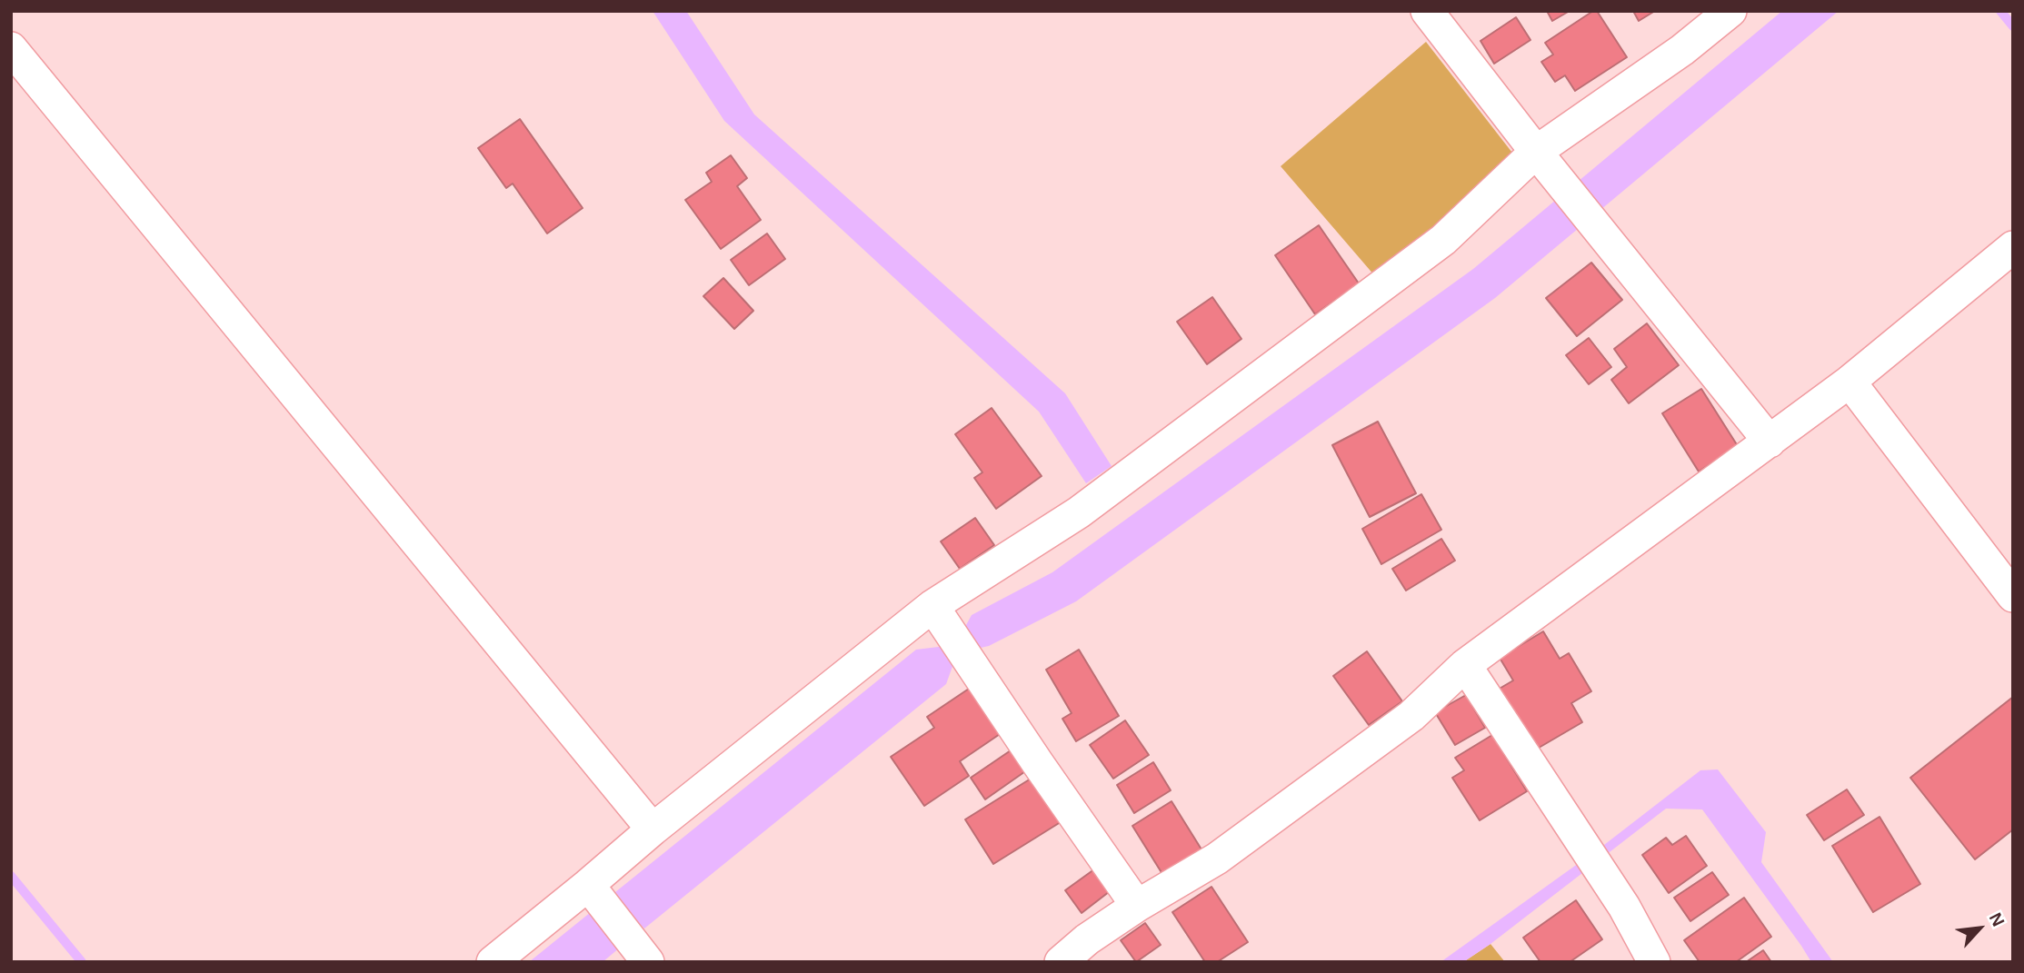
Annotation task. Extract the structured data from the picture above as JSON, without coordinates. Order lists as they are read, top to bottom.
{
  "north": "top right"
}
